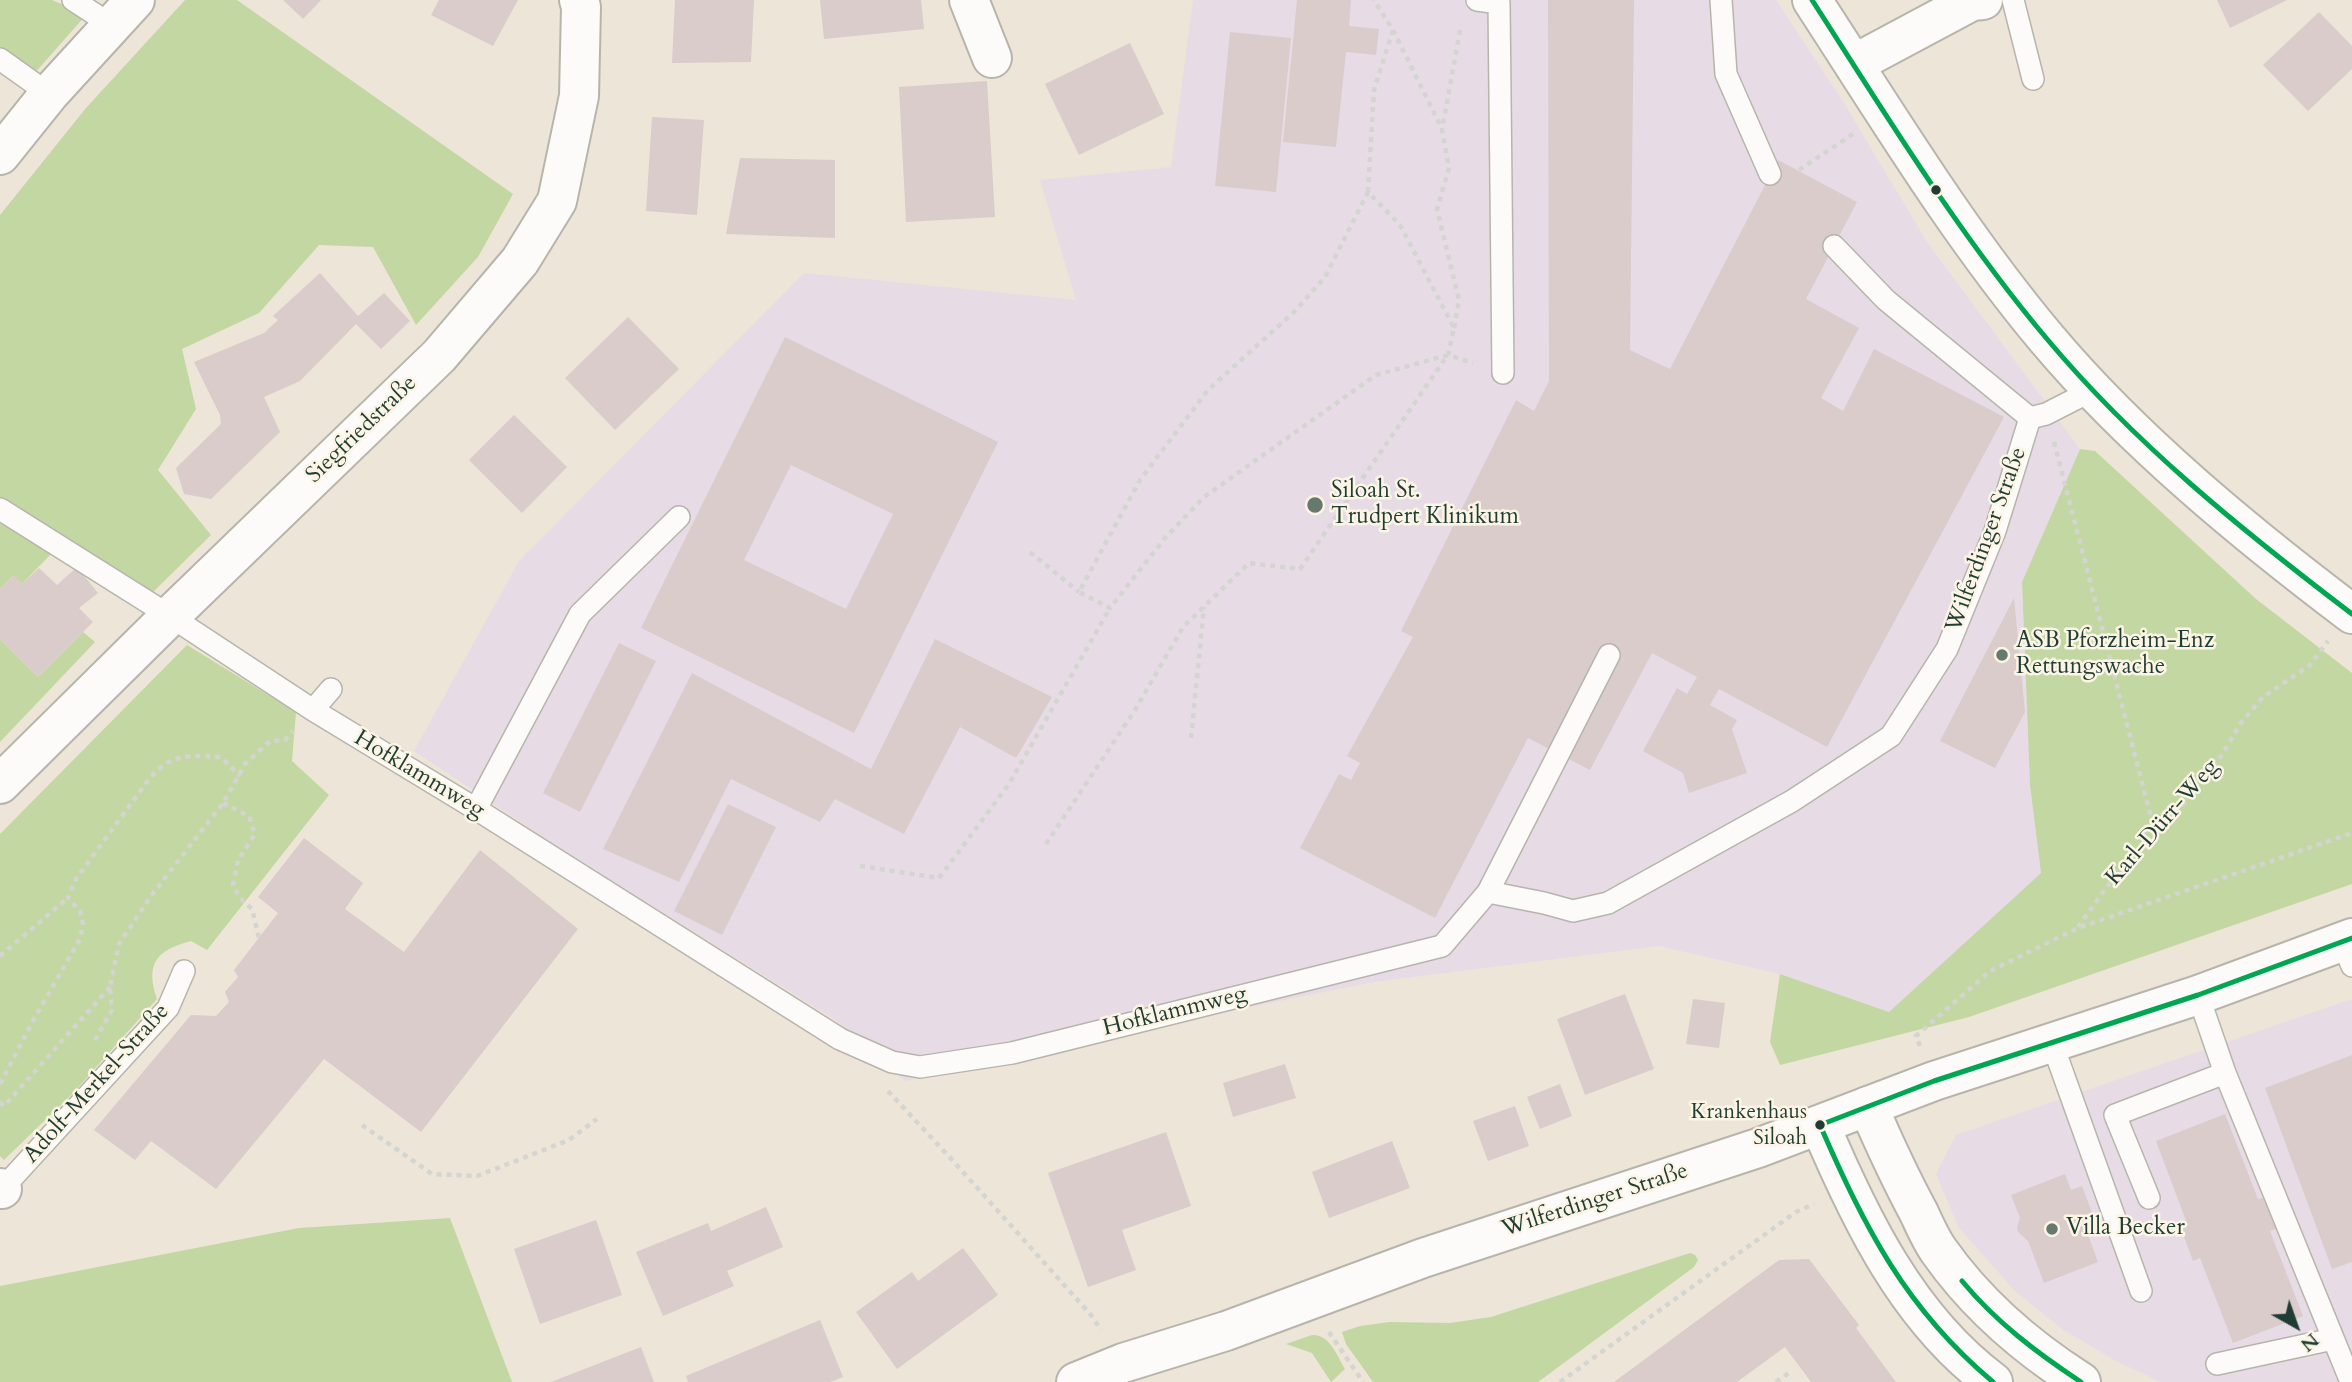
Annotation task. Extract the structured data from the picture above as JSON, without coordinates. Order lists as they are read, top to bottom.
{
  "streets": {
    "main road": ["Siegfriedstraße", "Wilferdinger Straße"],
    "lane": ["Hofklammweg", "Adolf-Merkel-Straße"],
    "path": ["Karl-Dürr-Weg"]
  },
  "crossings": [
    ["Siegfriedstraße", "Hofklammweg"],
    ["Wilferdinger Straße", "Hofklammweg"]
  ],
  "places": [
    "Siloah St. Trudpert Klinikum",
    "ASB Pforzheim-Enz Rettungswache",
    "Krankenhaus Siloah",
    "Villa Becker"
  ],
  "north": "bottom right"
}
